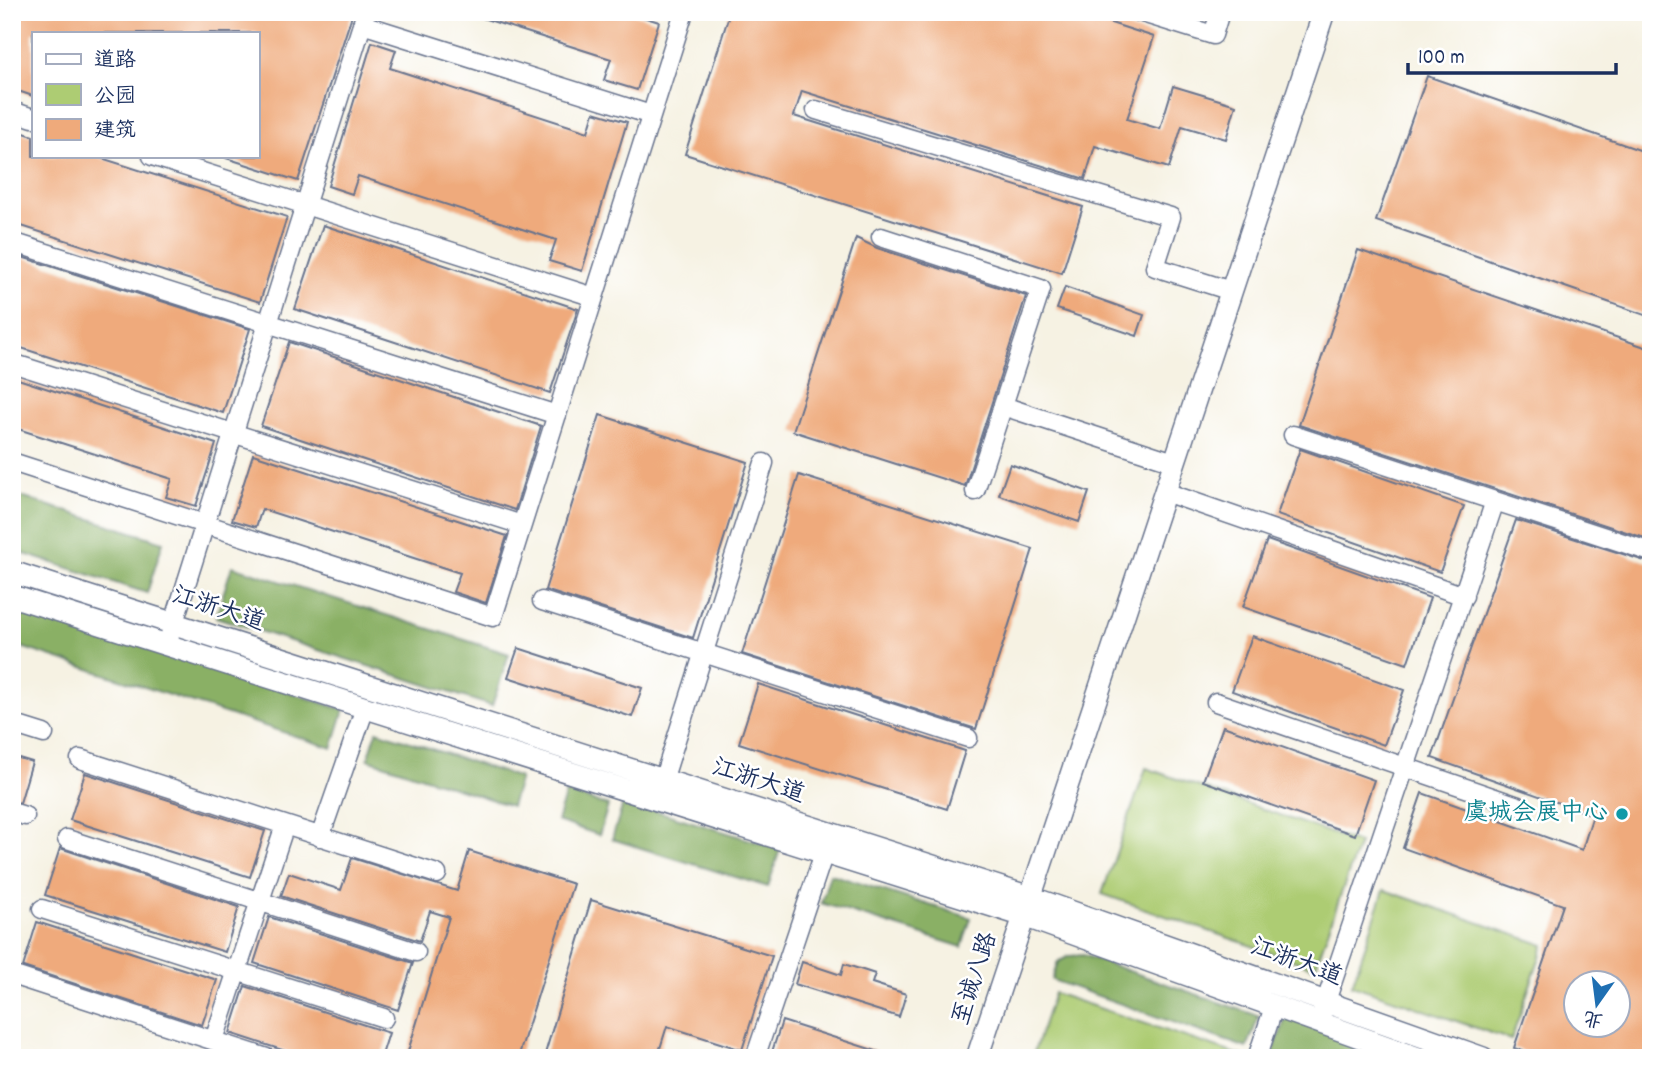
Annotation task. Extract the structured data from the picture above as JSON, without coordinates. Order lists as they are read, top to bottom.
{
  "streets": {
    "main road": ["江浙大道", "至诚八路"]
  },
  "crossings": [
    ["江浙大道", "至诚八路"]
  ],
  "places": ["虞城会展中心"],
  "legend": ["道路", "公园", "建筑"],
  "scale_bar": "100 m",
  "north": "bottom"
}
